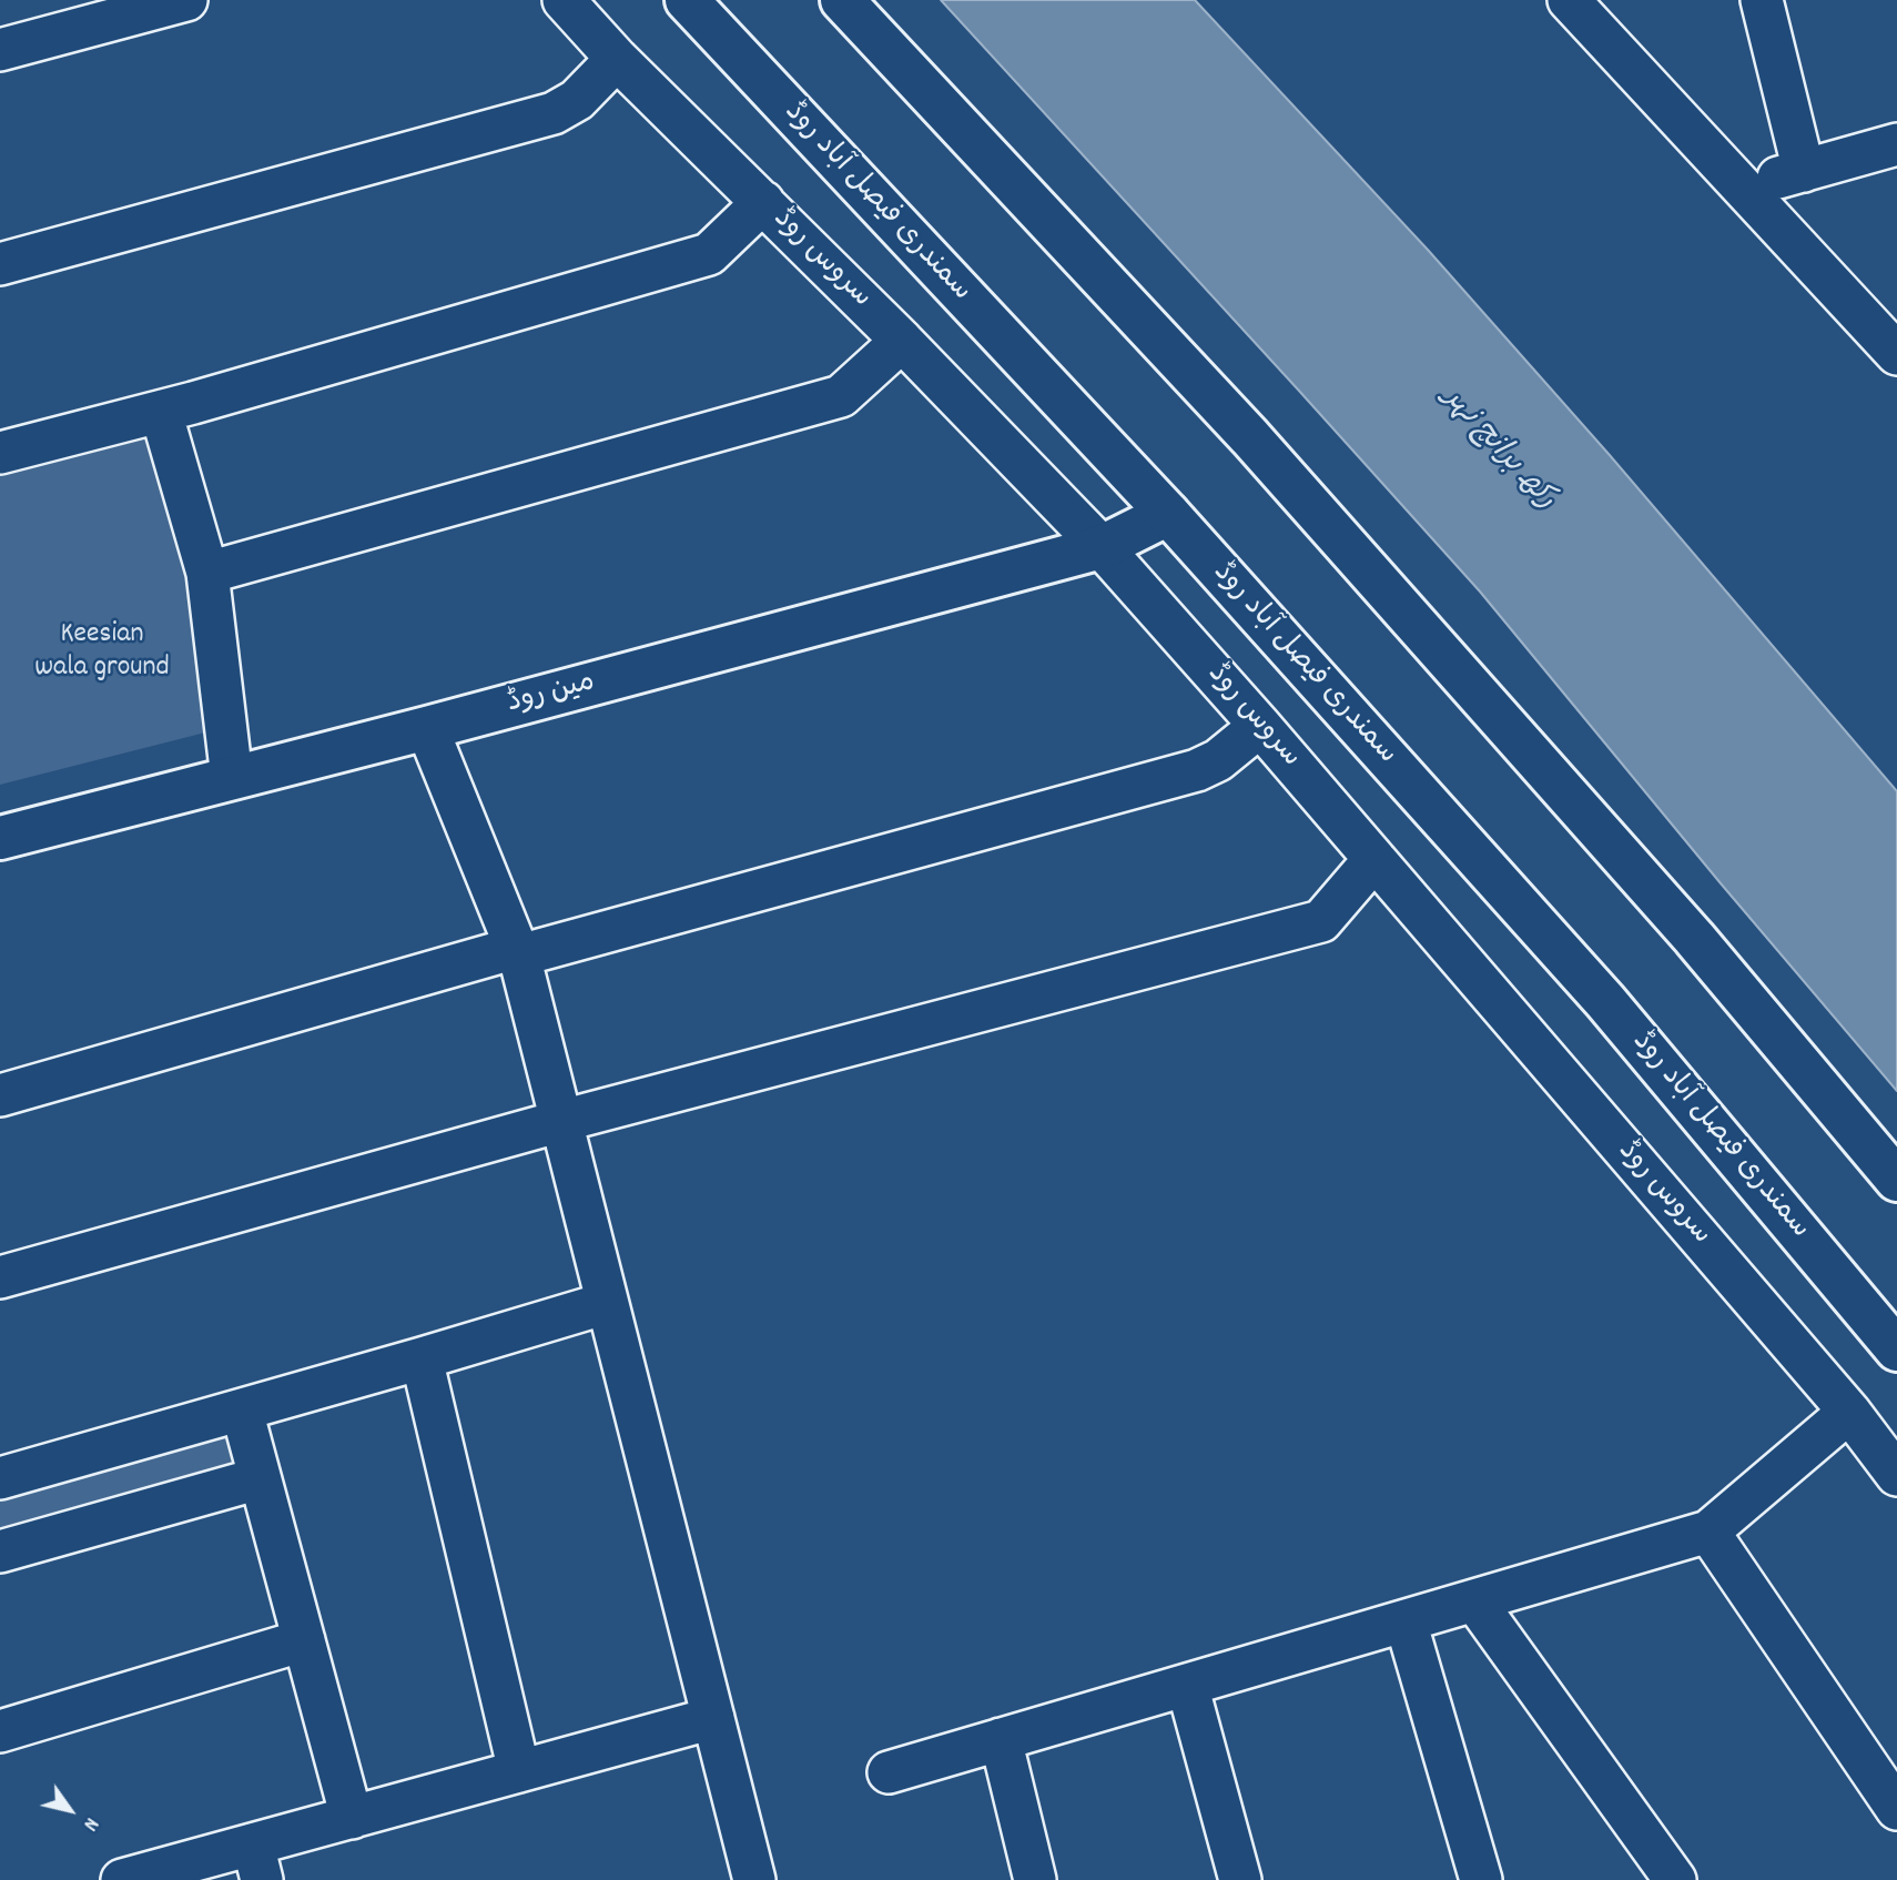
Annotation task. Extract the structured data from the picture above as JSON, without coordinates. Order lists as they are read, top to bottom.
{
  "streets": {
    "main road": ["سمندری فیصل آباد روڈ", "مین روڈ"],
    "street": ["سروس روڈ"]
  },
  "crossings": [
    ["سمندری فیصل آباد روڈ", "مین روڈ"],
    ["سروس روڈ", "مین روڈ"]
  ],
  "water": ["رکھ برانچ نہر"],
  "parks": ["Keesian wala ground"],
  "north": "bottom right"
}
